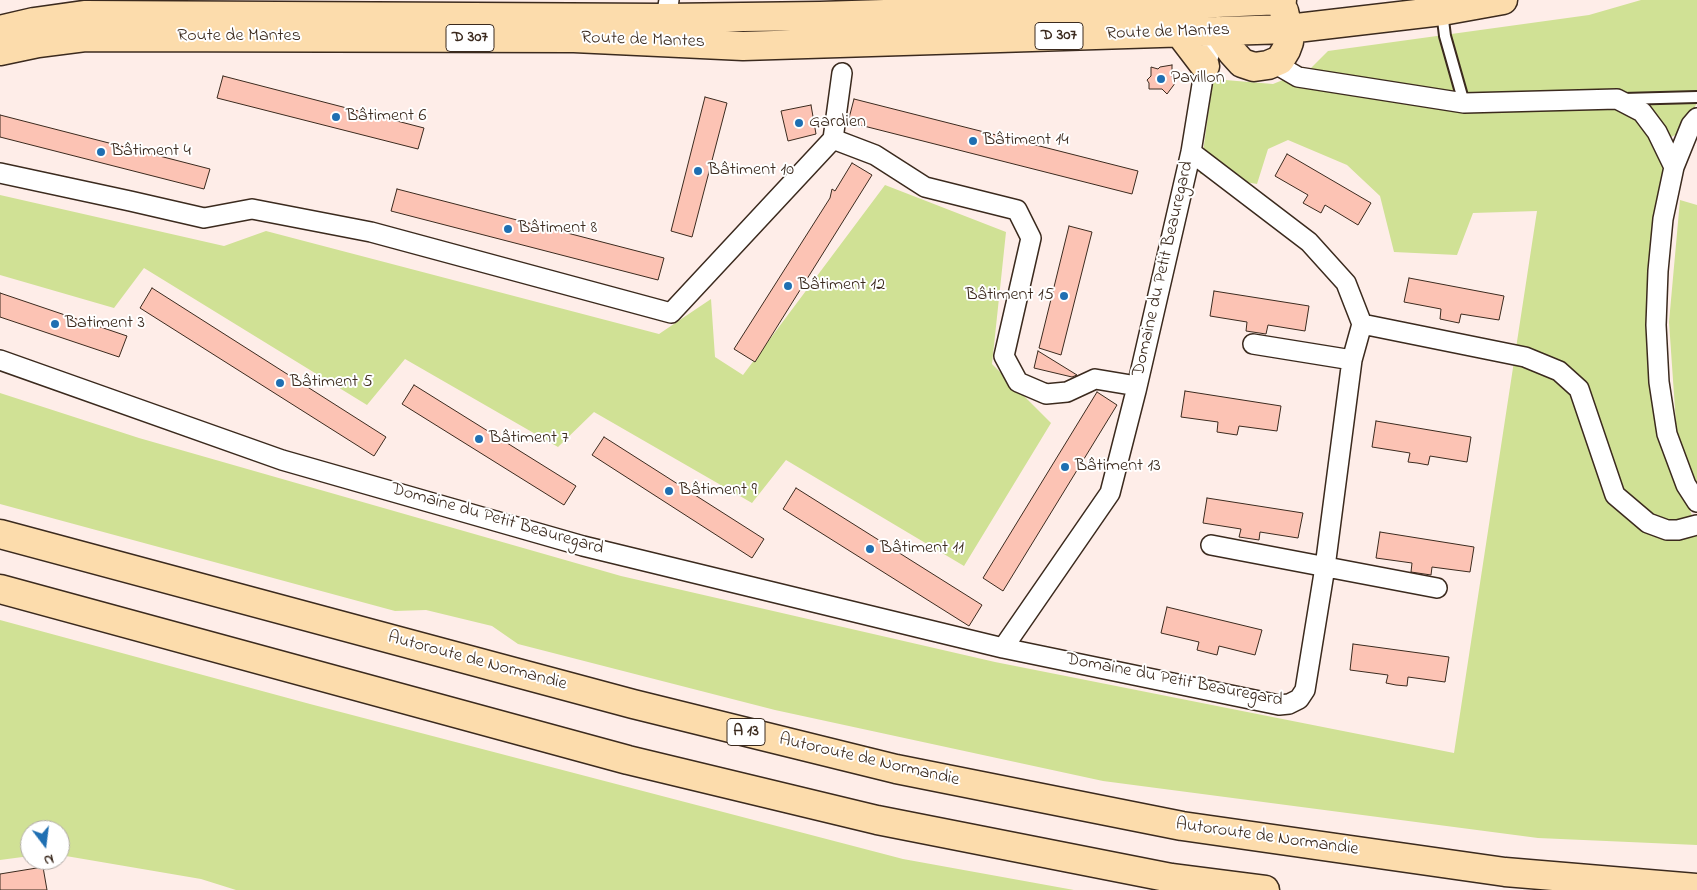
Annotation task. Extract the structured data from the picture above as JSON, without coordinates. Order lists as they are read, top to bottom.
{
  "streets": {
    "main road": [
      "Route de Mantes",
      "D 307",
      "Autoroute de Normandie",
      "A 13"
    ],
    "street": ["Domaine du Petit Beauregard"]
  },
  "crossings": [
    ["Route de Mantes", "D 307"],
    ["Route de Mantes", "Domaine du Petit Beauregard"]
  ],
  "places": [
    "Pavillon",
    "Bâtiment 6",
    "Gardien",
    "Bâtiment 14",
    "Bâtiment 4",
    "Bâtiment 10",
    "Bâtiment 8",
    "Bâtiment 12",
    "Bâtiment 15",
    "Batiment 3",
    "Bâtiment 5",
    "Bâtiment 7",
    "Bâtiment 13",
    "Bâtiment 9",
    "Bâtiment 11"
  ],
  "north": "bottom"
}
